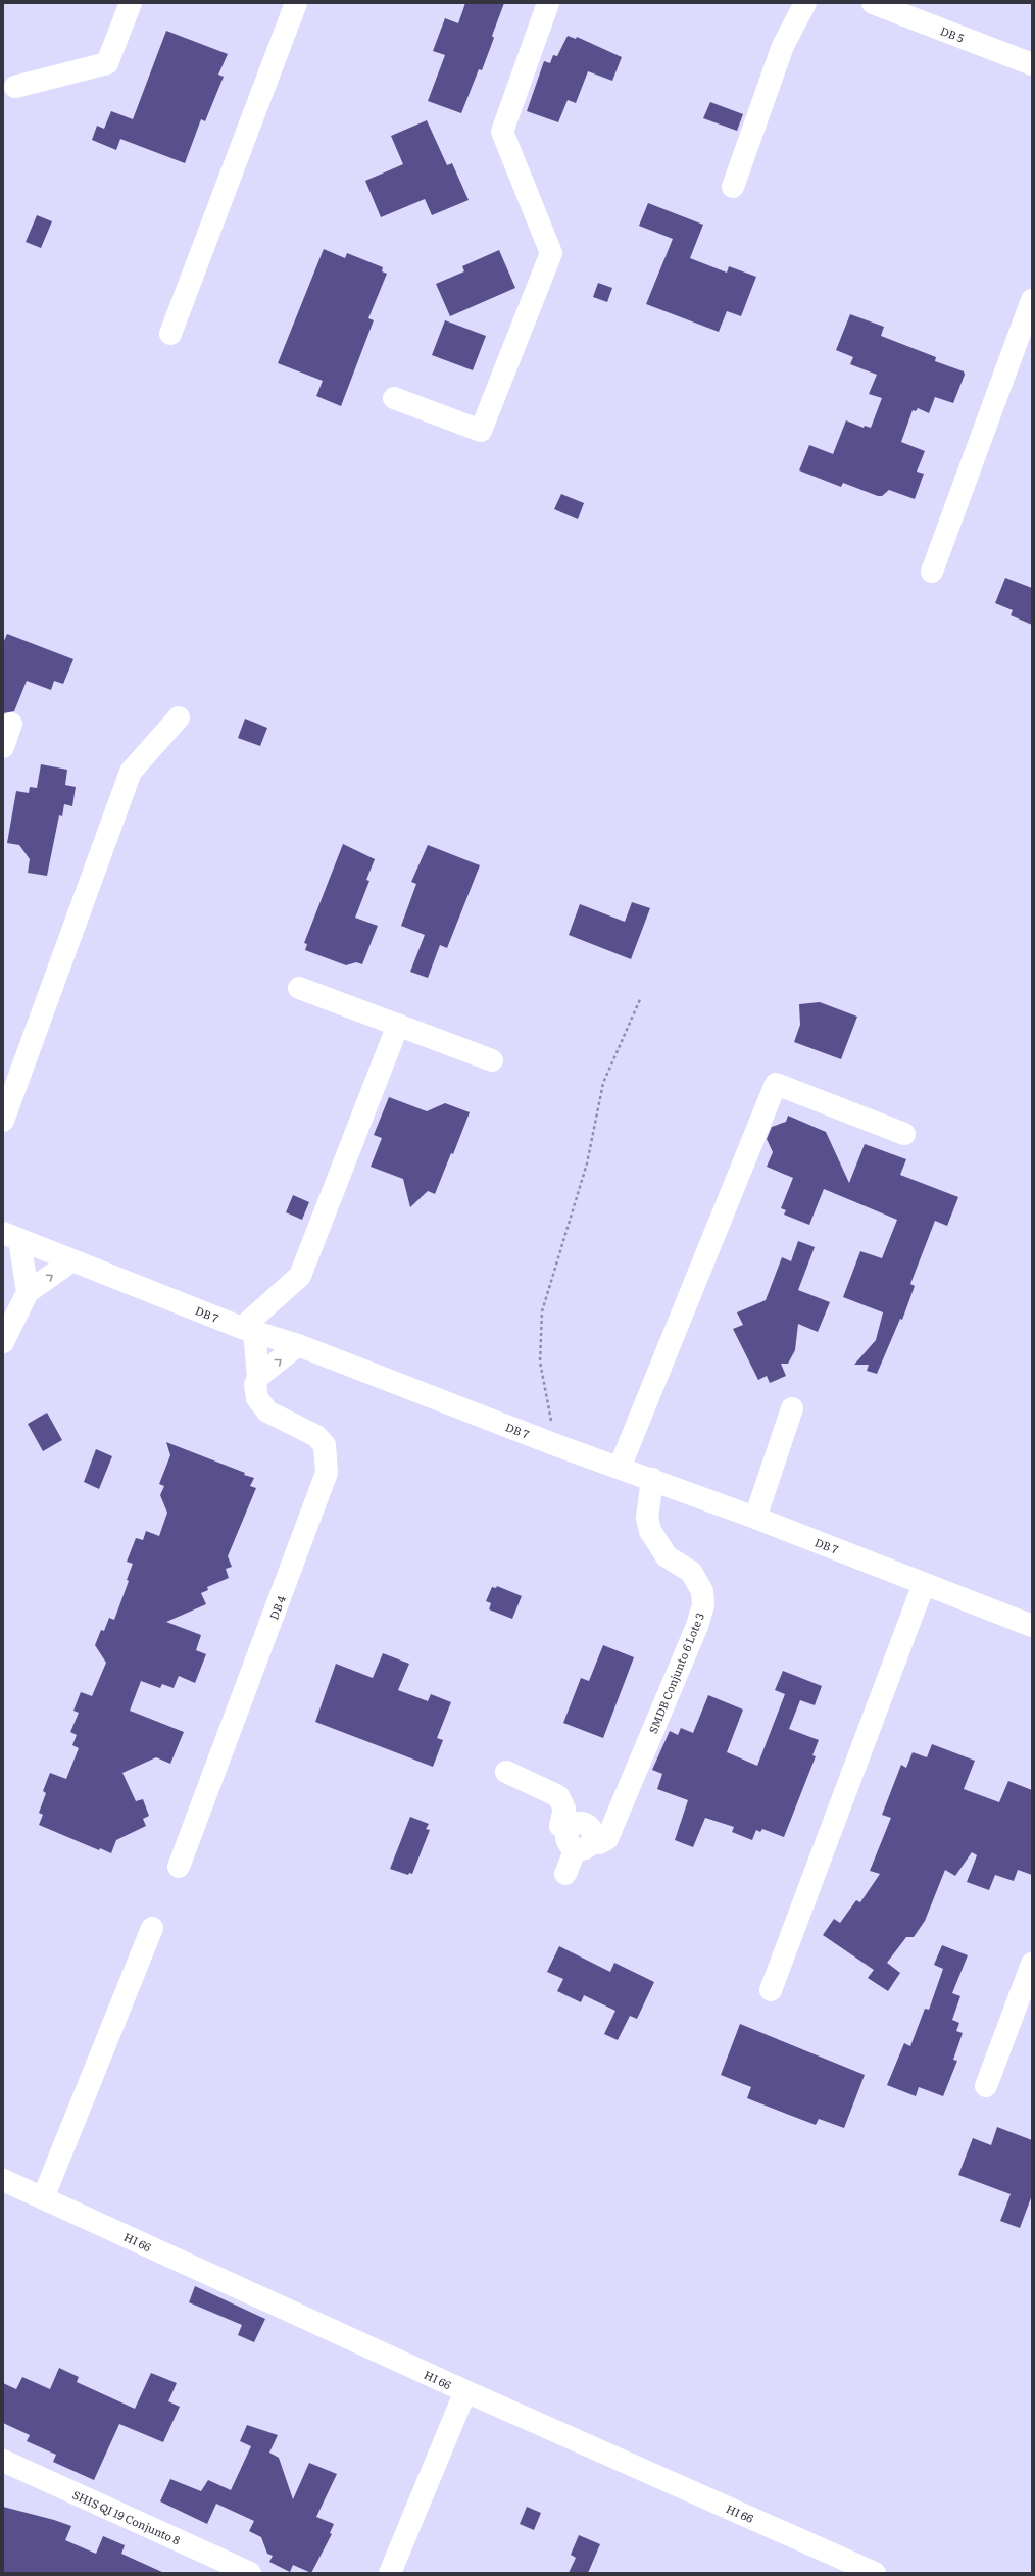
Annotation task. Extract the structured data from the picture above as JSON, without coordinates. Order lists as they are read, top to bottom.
{
  "streets": {
    "street": [
      "DB 5",
      "DB 7",
      "DB 4",
      "SMDB Conjunto 6 Lote 3",
      "HI 66",
      "SHIS QI 19 Conjunto 8"
    ]
  },
  "crossings": [
    ["DB 7", "DB 4"],
    ["DB 7", "SMDB Conjunto 6 Lote 3"]
  ]
}
